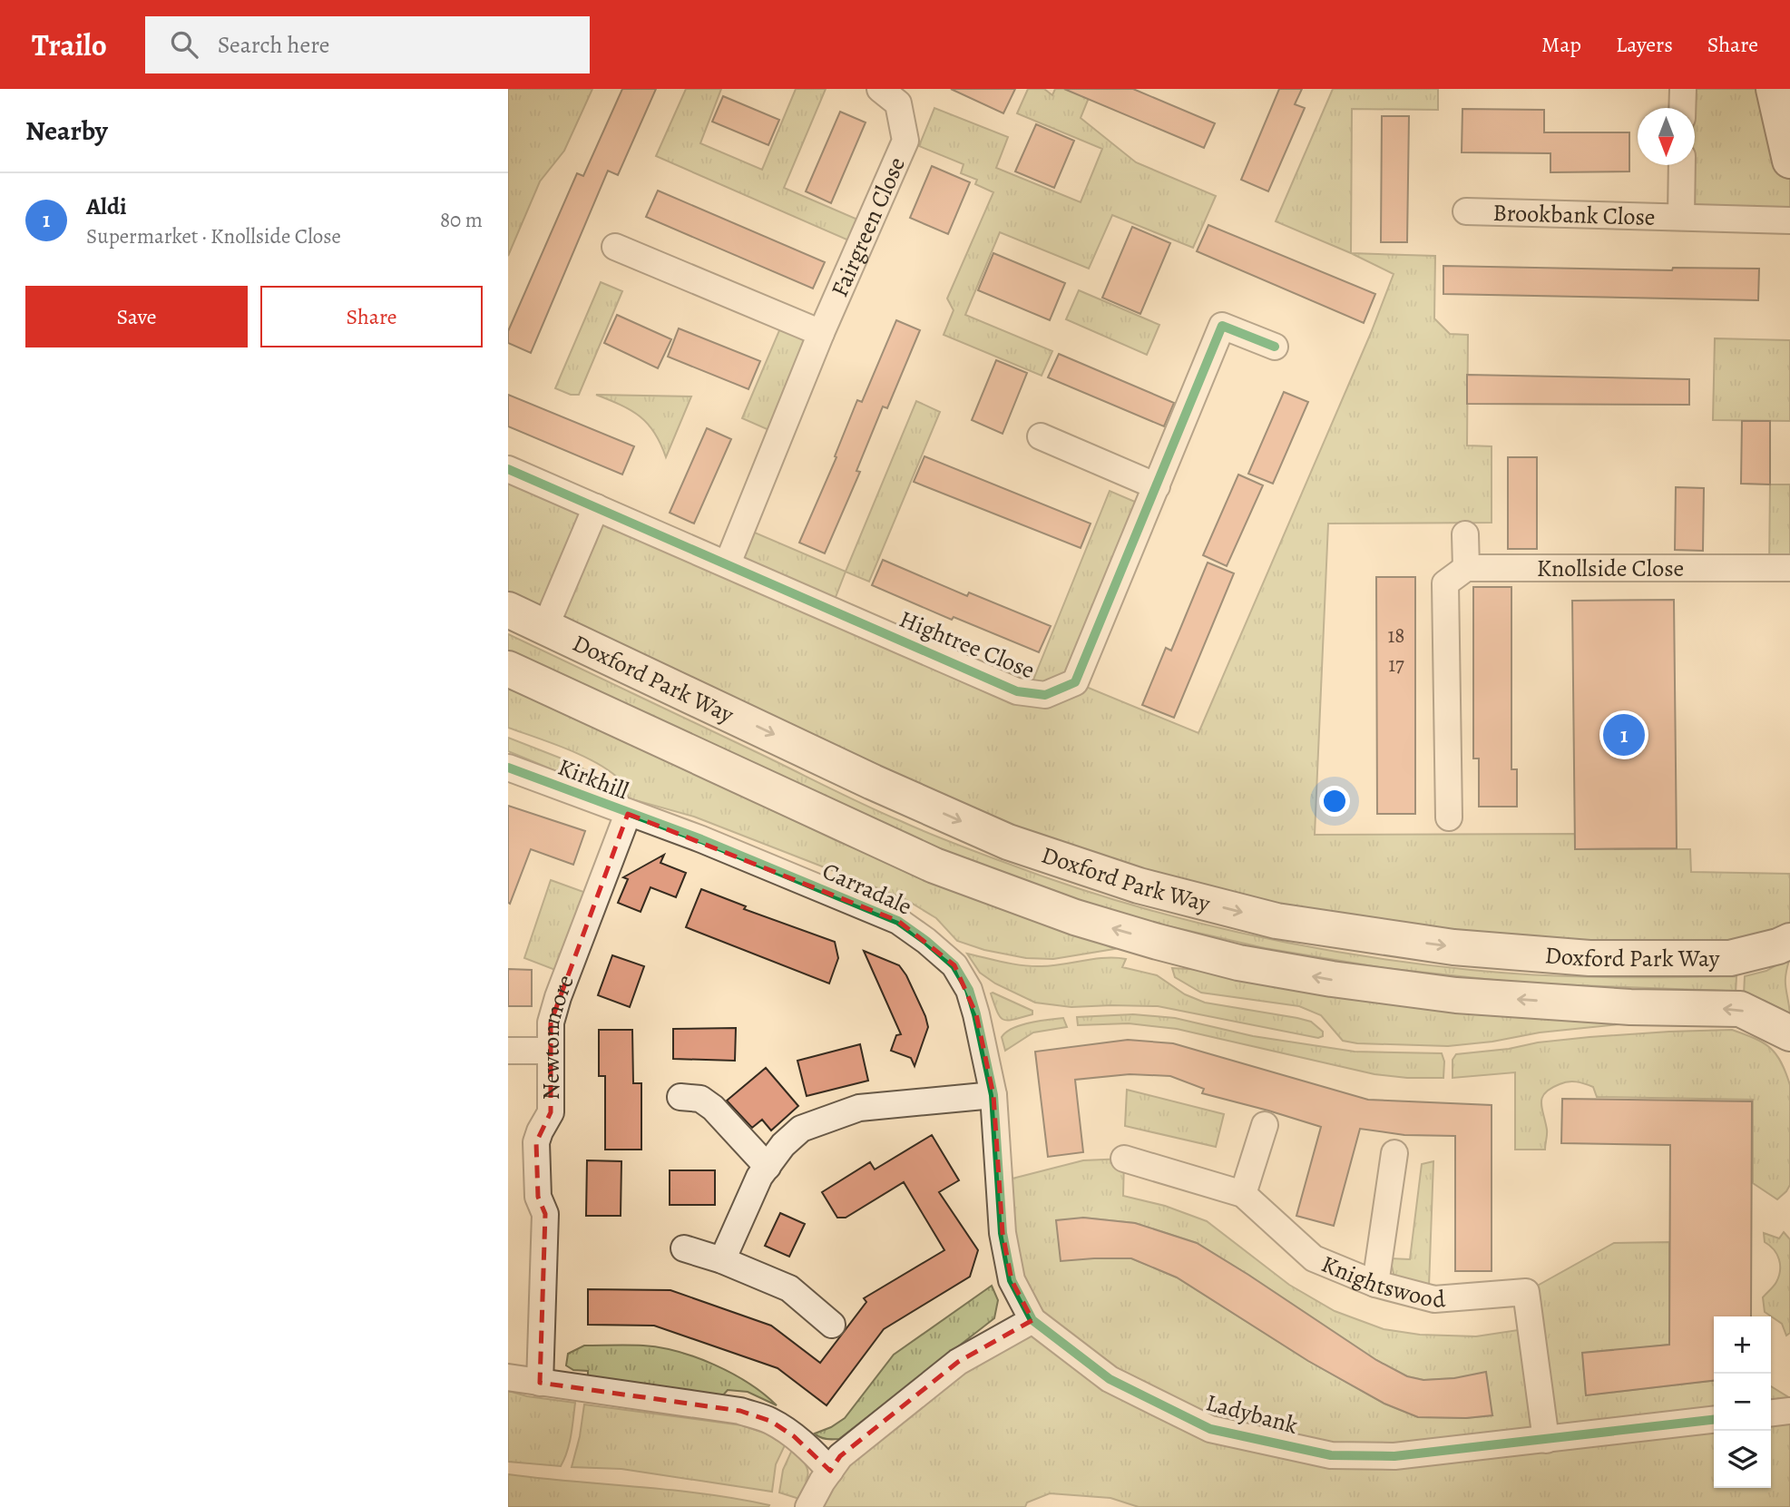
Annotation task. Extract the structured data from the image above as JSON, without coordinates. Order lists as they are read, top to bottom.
{
  "streets": {
    "main road": ["Doxford Park Way"],
    "street": [
      "Brookbank Close",
      "Fairgreen Close",
      "Knollside Close",
      "Hightree Close",
      "Kirkhill",
      "Carradale",
      "Newtonmore",
      "Knightswood",
      "Ladybank"
    ]
  },
  "crossings": [
    ["Fairgreen Close", "Hightree Close"],
    ["Kirkhill", "Carradale"],
    ["Kirkhill", "Newtonmore"],
    ["Carradale", "Ladybank"],
    ["Knightswood", "Ladybank"]
  ],
  "house_numbers": ["18", "17"],
  "north": "bottom",
  "page": {
    "header": "Trailo",
    "search": "Search here",
    "nav": ["Map", "Layers", "Share"],
    "heading": "Nearby",
    "list": [
      {
        "mark": "1",
        "name": "Aldi",
        "note": "Supermarket · Knollside Close",
        "value": "80 m"
      }
    ],
    "buttons": ["Save", "Share"],
    "pins": "1",
    "map_buttons": ["+", "−"]
  }
}
